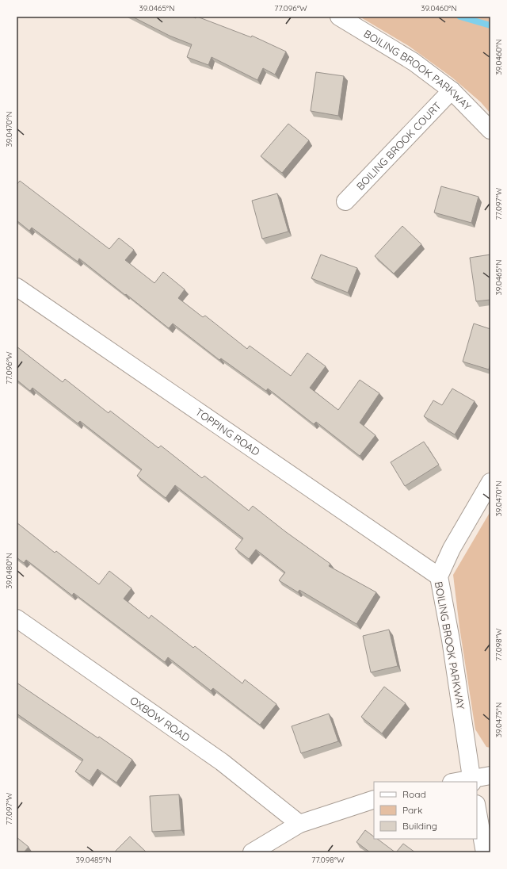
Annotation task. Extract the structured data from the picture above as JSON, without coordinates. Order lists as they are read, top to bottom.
{
  "streets": {
    "street": [
      "BOILING BROOK PARKWAY",
      "BOILING BROOK COURT",
      "TOPPING ROAD",
      "OXBOW ROAD"
    ]
  },
  "crossings": [
    ["BOILING BROOK PARKWAY", "BOILING BROOK COURT"],
    ["BOILING BROOK PARKWAY", "TOPPING ROAD"]
  ],
  "legend": ["Road", "Park", "Building"],
  "coordinates": [
    "39.0465°N",
    "77.096°W",
    "39.0460°N",
    "39.0470°N",
    "77.097°W",
    "39.0480°N",
    "77.098°W",
    "39.0475°N",
    "39.0485°N"
  ]
}
